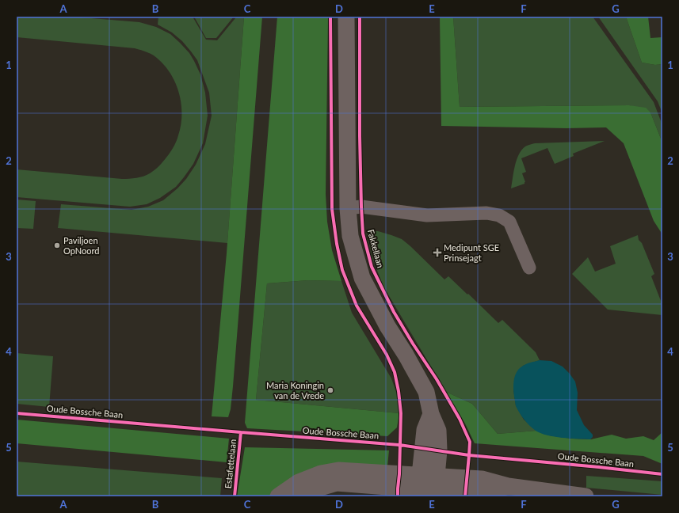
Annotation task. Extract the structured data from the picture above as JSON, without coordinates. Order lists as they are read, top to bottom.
{
  "streets": {
    "cycle path": ["Fakkellaan", "Oude Bossche Baan", "Estafettelaan"]
  },
  "places": {
    "other": ["Paviljoen OpNoord", "Maria Koningin van de Vrede"],
    "health": ["Medipunt SGE Prinsejagt"]
  },
  "grid": {
    "columns": [
      "A",
      "B",
      "C",
      "D",
      "E",
      "F",
      "G"
    ],
    "rows": [
      "1",
      "2",
      "3",
      "4",
      "5"
    ]
  }
}
